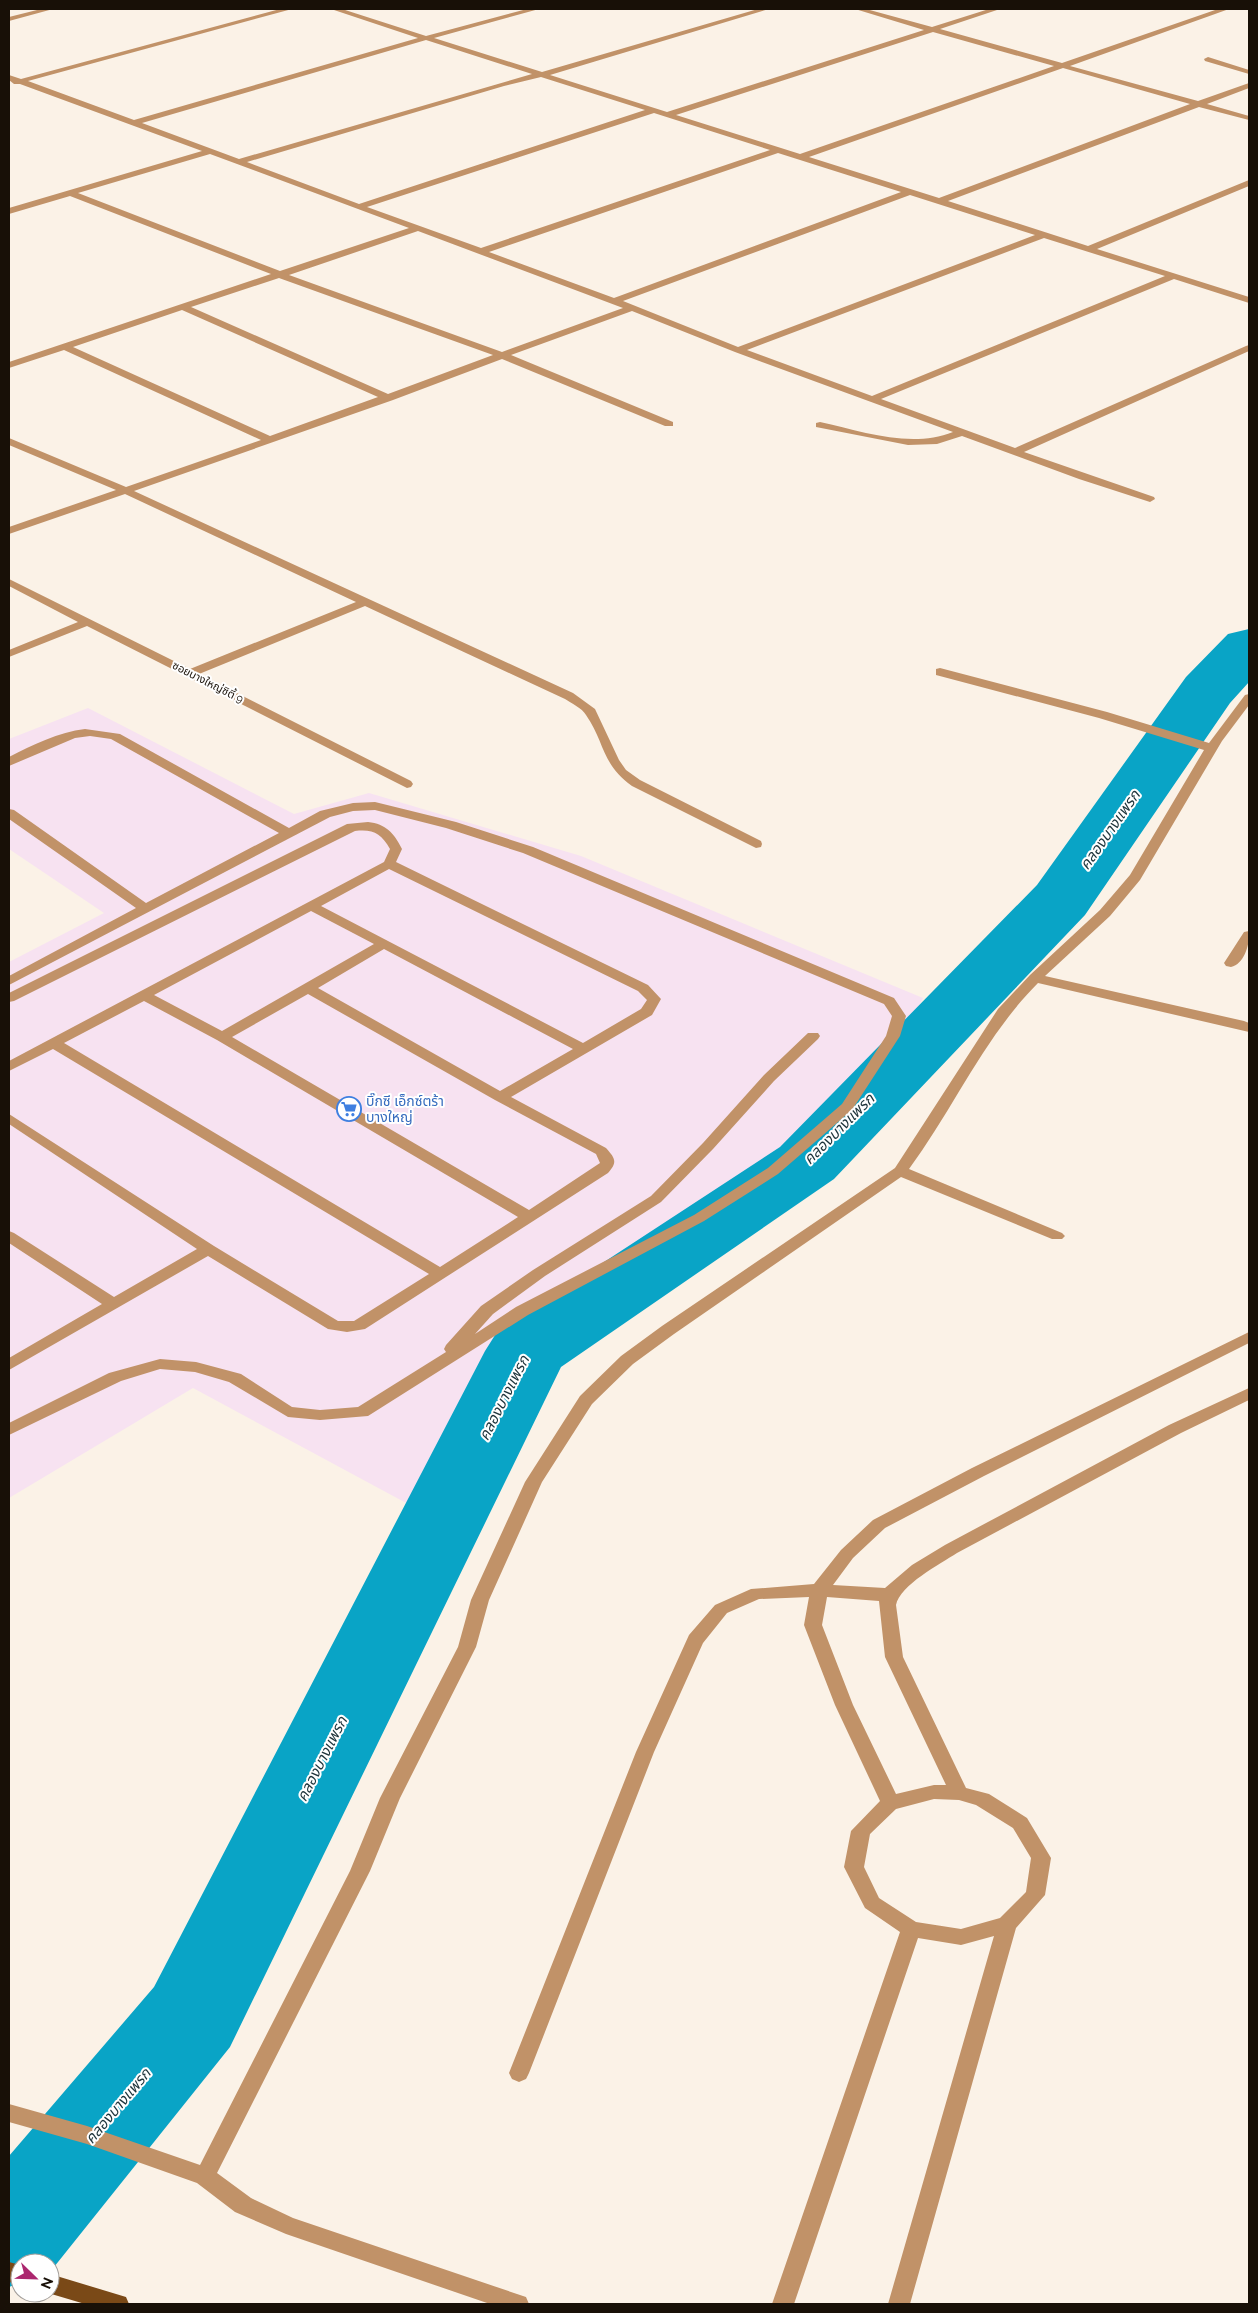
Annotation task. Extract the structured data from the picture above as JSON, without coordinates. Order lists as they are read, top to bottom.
{
  "streets": {
    "street": ["ซอยบางใหญ่ซิตี้ 9"]
  },
  "water": ["คลองบางแพรก"],
  "places": {
    "supermarket": ["บิ๊กซี เอ็กซ์ตร้า บางใหญ่"]
  },
  "north": "bottom right"
}
